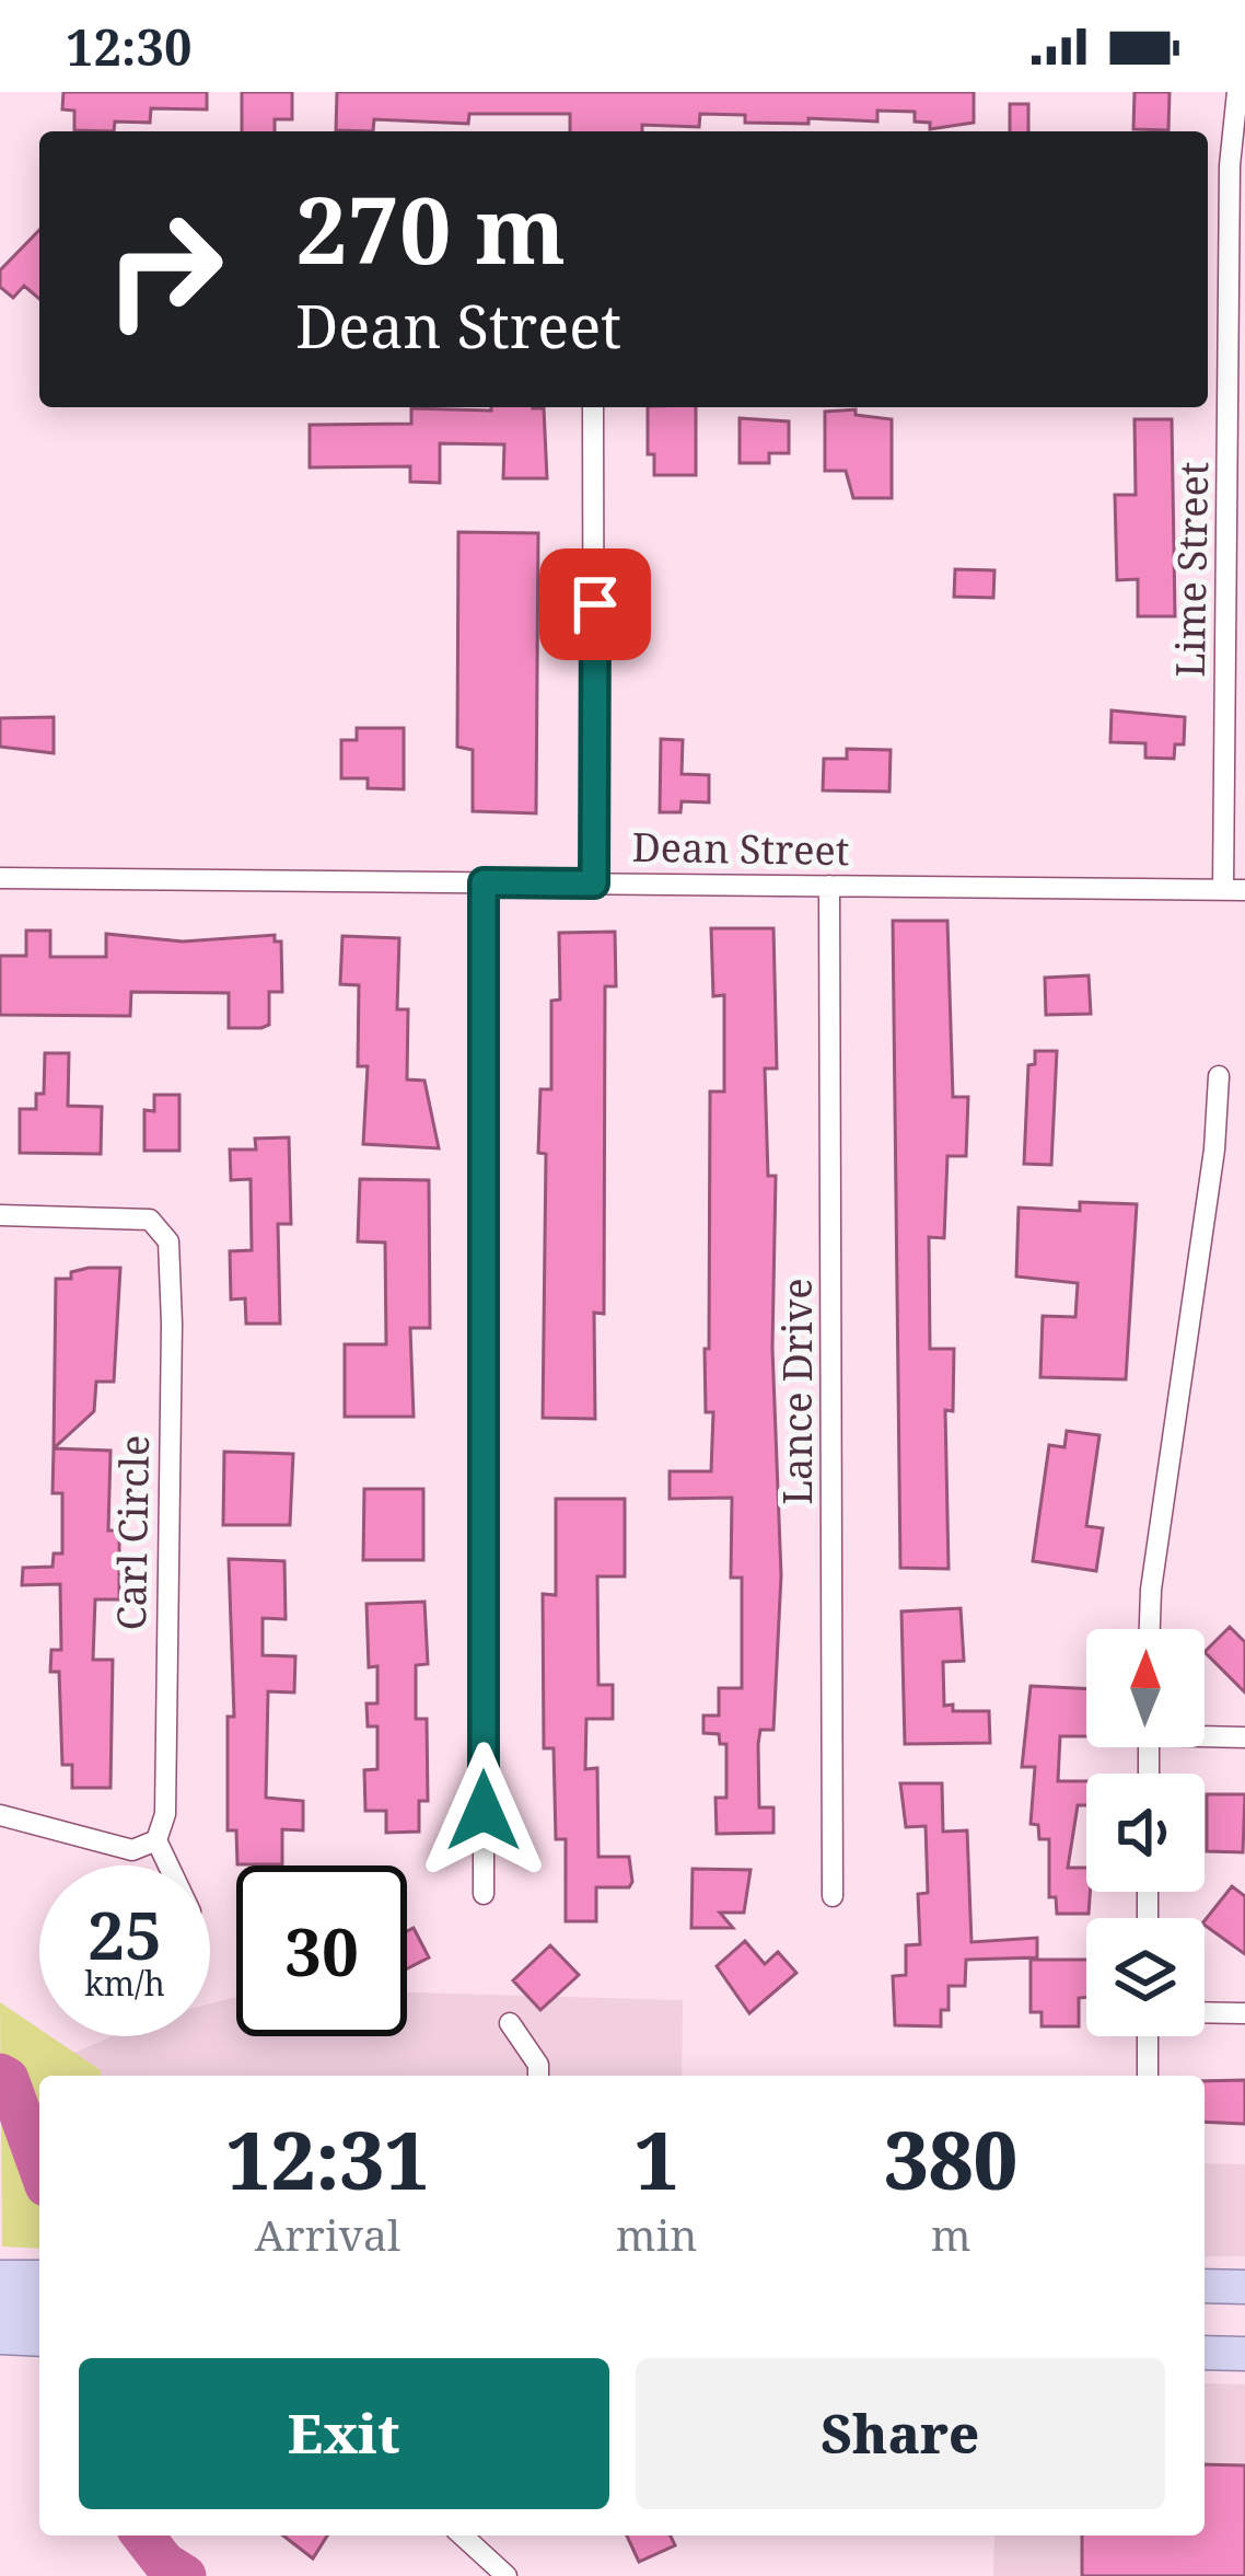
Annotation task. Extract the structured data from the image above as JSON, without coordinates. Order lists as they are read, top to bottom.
{
  "streets": {
    "street": [
      "Lime Street",
      "Dean Street",
      "Lance Drive",
      "Carl Circle"
    ]
  },
  "crossings": [
    ["Lime Street", "Dean Street"],
    ["Dean Street", "Lance Drive"]
  ],
  "north": "top",
  "page": {
    "status": "12:30",
    "turn": ["270 m", "Dean Street"],
    "speed": "25 km/h",
    "limit": "30",
    "eta": [
      "12:31",
      "Arrival",
      "1",
      "min",
      "380",
      "m"
    ],
    "buttons": ["Exit", "Share"]
  }
}
